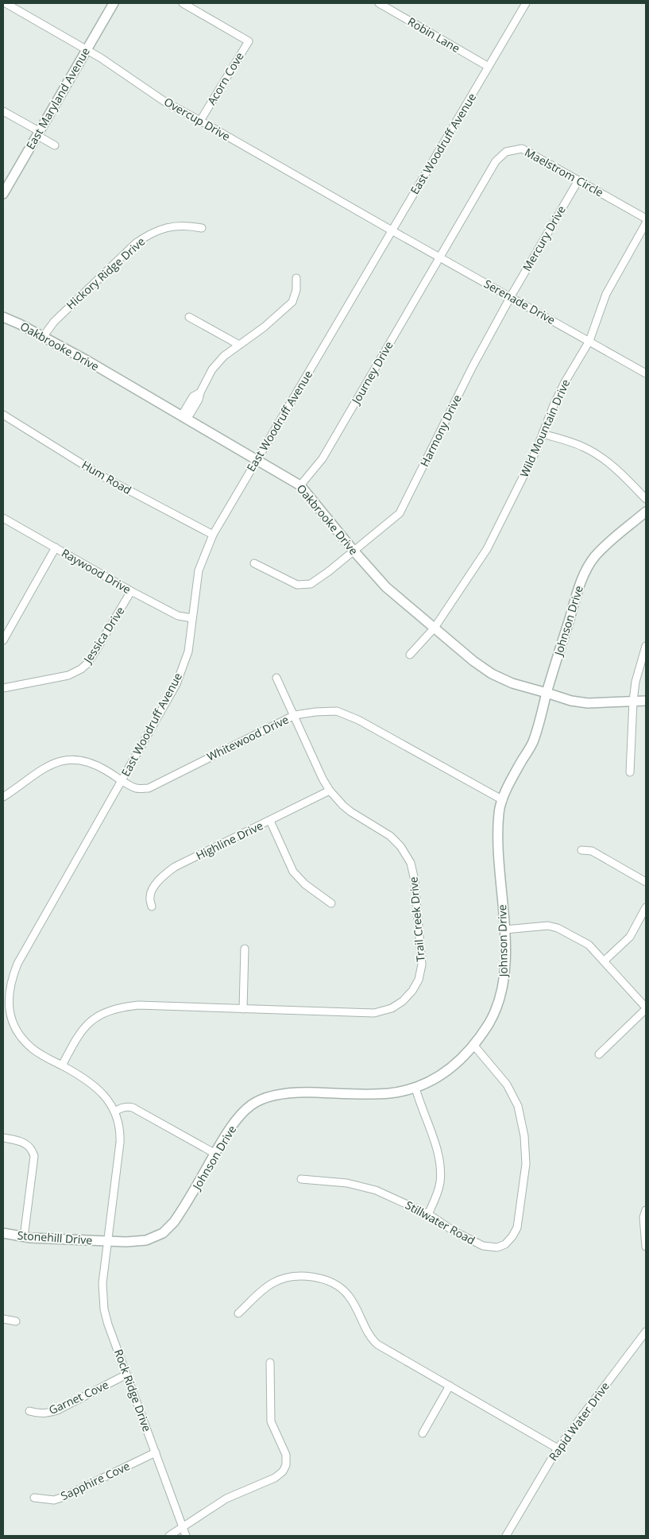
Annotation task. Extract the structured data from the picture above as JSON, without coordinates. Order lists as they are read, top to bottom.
{
  "streets": {
    "street": [
      "Robin Lane",
      "Acorn Cove",
      "East Maryland Avenue",
      "Overcup Drive",
      "East Woodruff Avenue",
      "Maelstrom Circle",
      "Mercury Drive",
      "Hickory Ridge Drive",
      "Serenade Drive",
      "Oakbrooke Drive",
      "Journey Drive",
      "Wild Mountain Drive",
      "Harmony Drive",
      "Hum Road",
      "Raywood Drive",
      "Johnson Drive",
      "Jessica Drive",
      "Whitewood Drive",
      "Highline Drive",
      "Trail Creek Drive",
      "Stillwater Road",
      "Stonehill Drive",
      "Rock Ridge Drive",
      "Garnet Cove",
      "Rapid Water Drive",
      "Sapphire Cove"
    ]
  },
  "crossings": [
    ["Robin Lane", "East Woodruff Avenue"],
    ["Acorn Cove", "Overcup Drive"],
    ["East Maryland Avenue", "Overcup Drive"],
    ["Overcup Drive", "East Woodruff Avenue"],
    ["Overcup Drive", "Serenade Drive"],
    ["East Woodruff Avenue", "Serenade Drive"],
    ["East Woodruff Avenue", "Oakbrooke Drive"],
    ["East Woodruff Avenue", "Hum Road"],
    ["East Woodruff Avenue", "Raywood Drive"],
    ["East Woodruff Avenue", "Johnson Drive"],
    ["East Woodruff Avenue", "Whitewood Drive"],
    ["East Woodruff Avenue", "Trail Creek Drive"],
    ["East Woodruff Avenue", "Stonehill Drive"],
    ["East Woodruff Avenue", "Rock Ridge Drive"],
    ["Maelstrom Circle", "Mercury Drive"],
    ["Maelstrom Circle", "Serenade Drive"],
    ["Maelstrom Circle", "Journey Drive"],
    ["Mercury Drive", "Serenade Drive"],
    ["Mercury Drive", "Harmony Drive"],
    ["Hickory Ridge Drive", "Oakbrooke Drive"],
    ["Serenade Drive", "Journey Drive"],
    ["Serenade Drive", "Wild Mountain Drive"],
    ["Serenade Drive", "Harmony Drive"],
    ["Oakbrooke Drive", "Journey Drive"],
    ["Oakbrooke Drive", "Wild Mountain Drive"],
    ["Oakbrooke Drive", "Harmony Drive"],
    ["Oakbrooke Drive", "Johnson Drive"],
    ["Raywood Drive", "Jessica Drive"],
    ["Johnson Drive", "Whitewood Drive"],
    ["Johnson Drive", "Stillwater Road"],
    ["Johnson Drive", "Stonehill Drive"],
    ["Johnson Drive", "Rock Ridge Drive"],
    ["Whitewood Drive", "Trail Creek Drive"],
    ["Highline Drive", "Trail Creek Drive"],
    ["Stonehill Drive", "Rock Ridge Drive"],
    ["Rock Ridge Drive", "Garnet Cove"],
    ["Rock Ridge Drive", "Sapphire Cove"]
  ]
}
